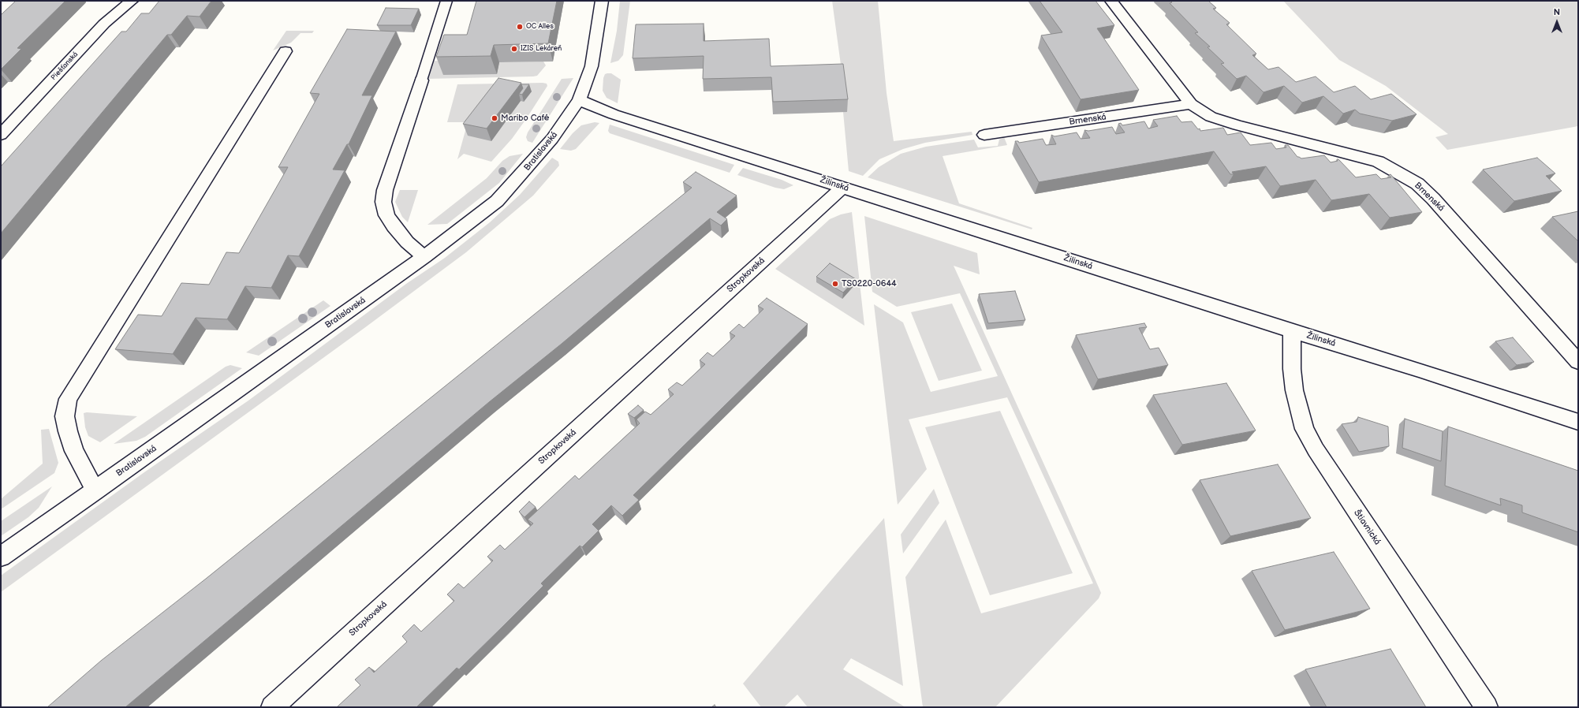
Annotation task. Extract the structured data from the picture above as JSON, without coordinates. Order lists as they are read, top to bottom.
{
  "streets": {
    "street": [
      "Piešťanská",
      "Brnenská",
      "Bratislavská",
      "Žilinská",
      "Stropkovská",
      "Štiavnická"
    ]
  },
  "crossings": [
    ["Bratislavská", "Žilinská"],
    ["Žilinská", "Stropkovská"],
    ["Žilinská", "Štiavnická"]
  ],
  "places": [
    "OC Alles",
    "IZIS Lekáreň",
    "Maribo Café",
    "TS0220-0644"
  ],
  "north": "top"
}
